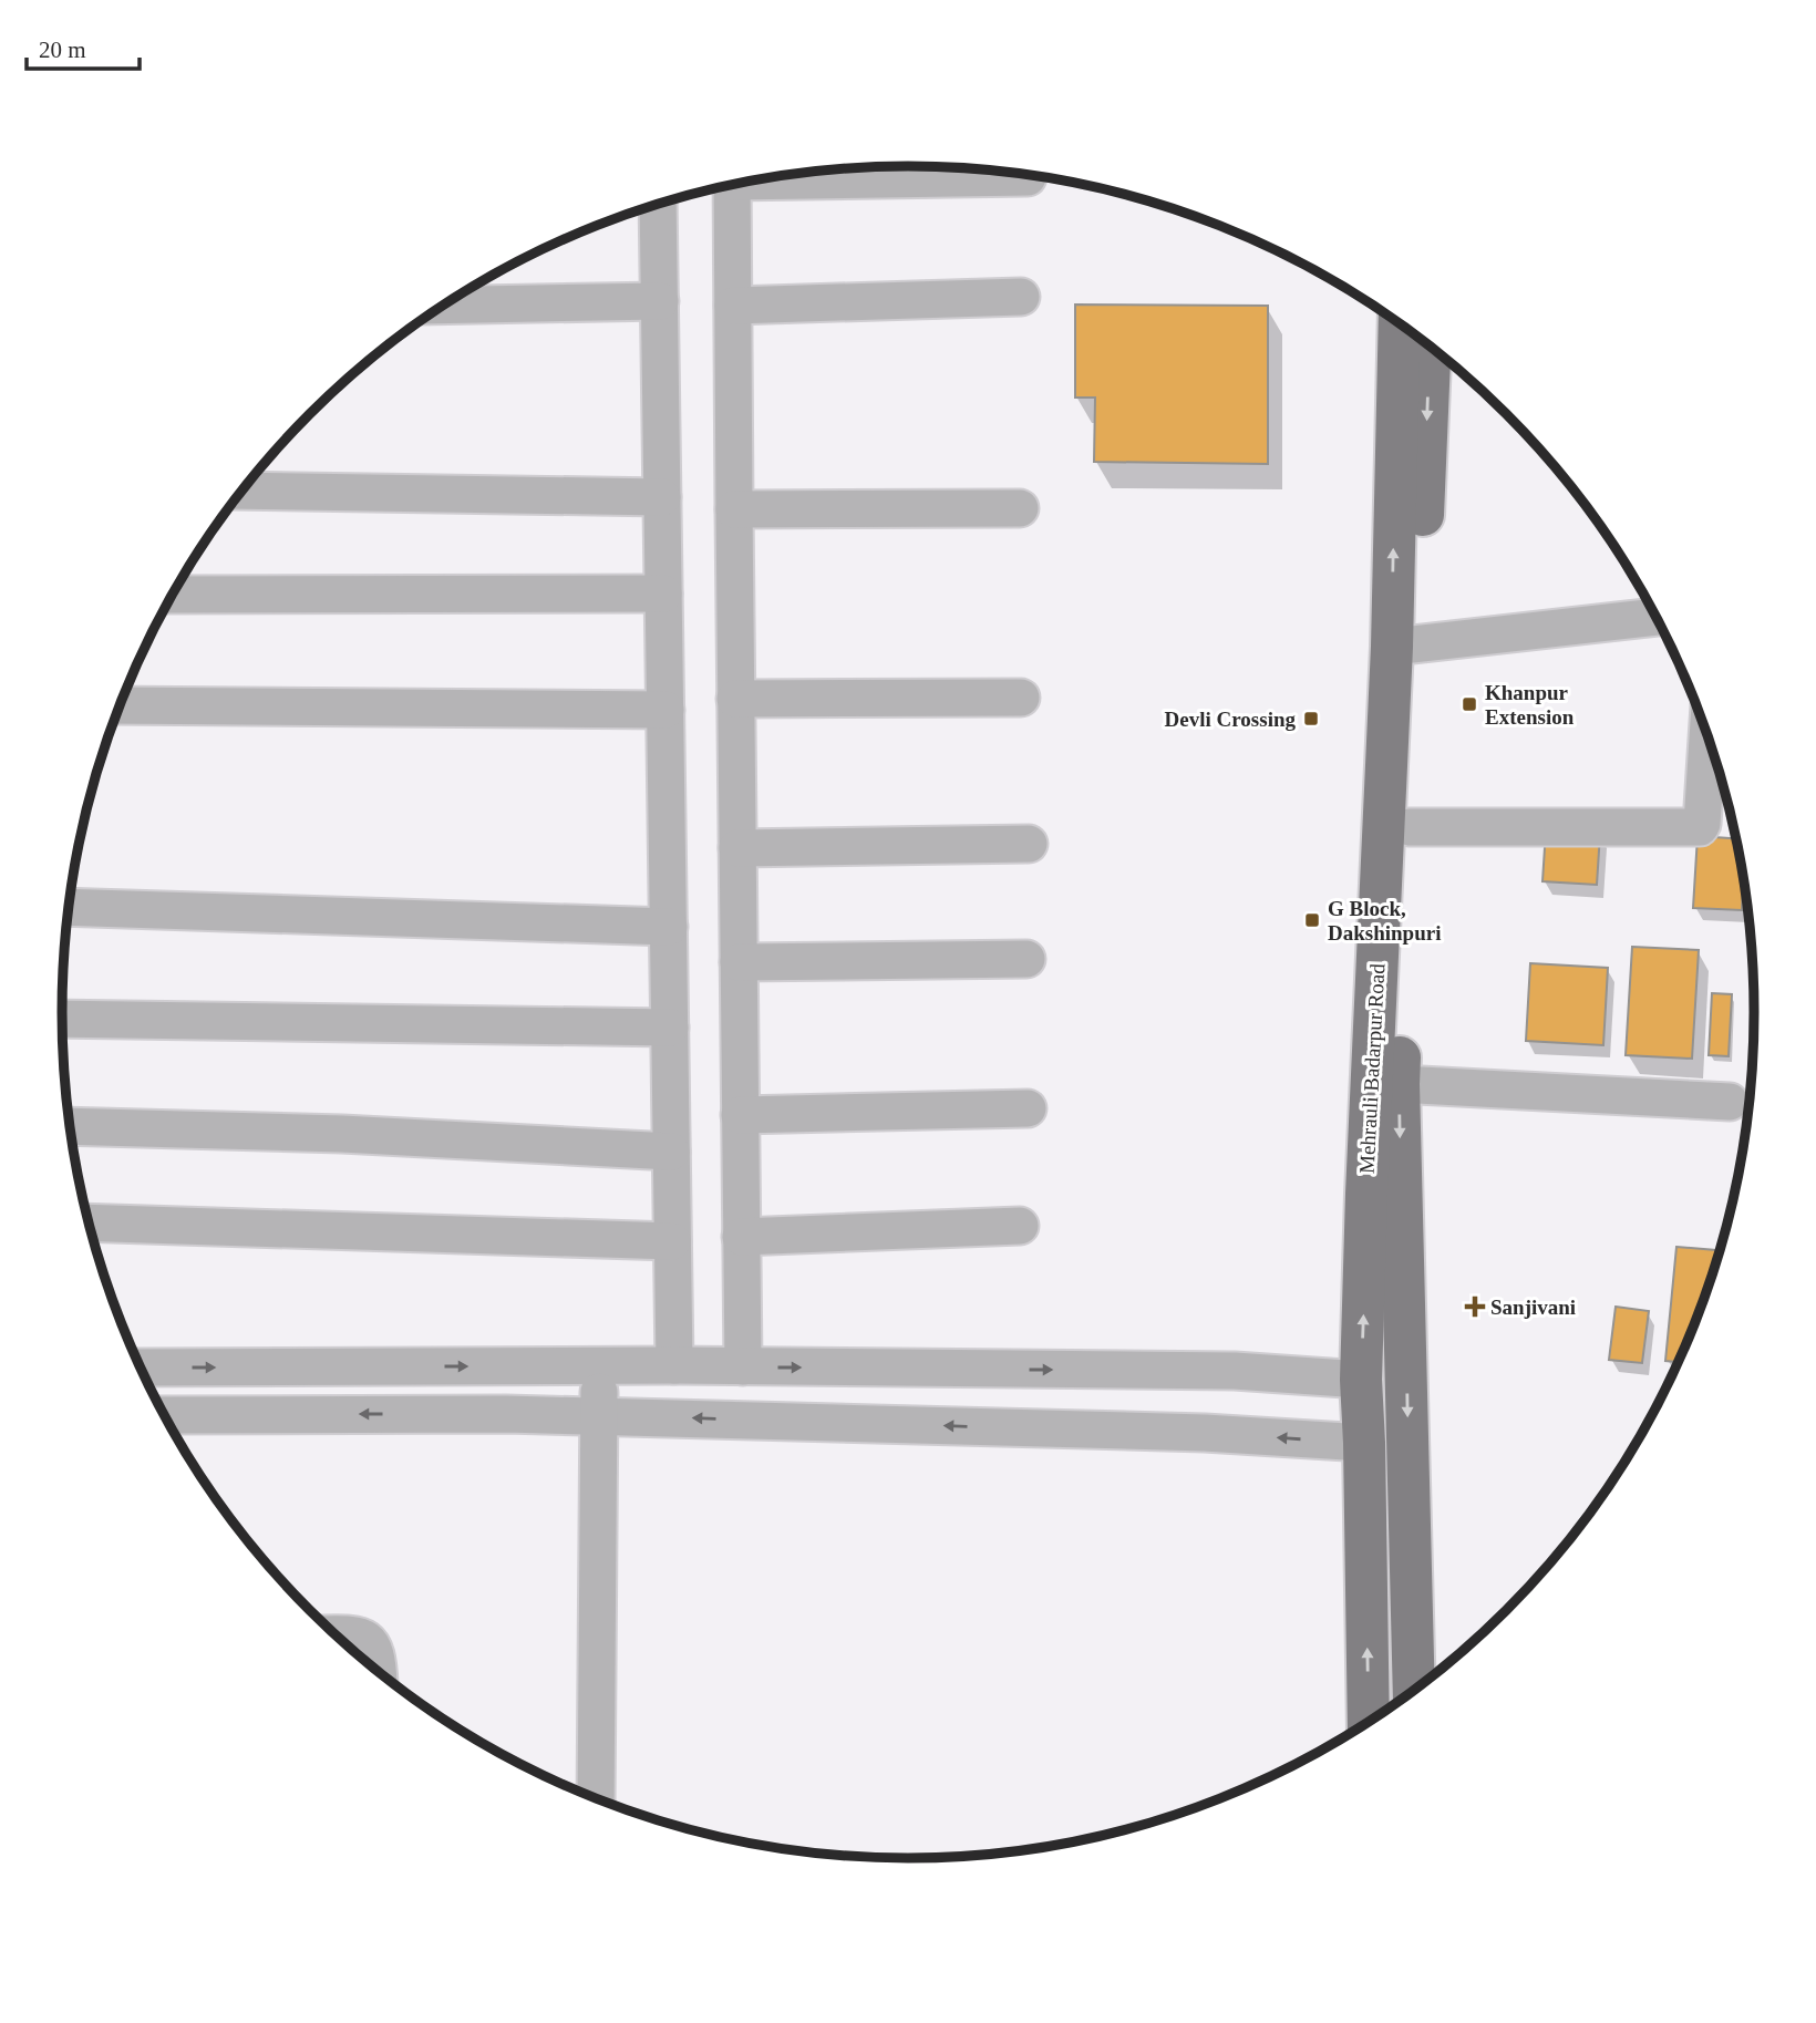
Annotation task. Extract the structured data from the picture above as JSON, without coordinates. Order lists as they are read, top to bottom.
{
  "streets": {
    "main road": ["Mehrauli Badarpur Road"]
  },
  "places": {
    "transit": ["Khanpur Extension", "Devli Crossing", "G Block, Dakshinpuri"],
    "health": ["Sanjivani"]
  },
  "scale_bar": "20 m"
}
